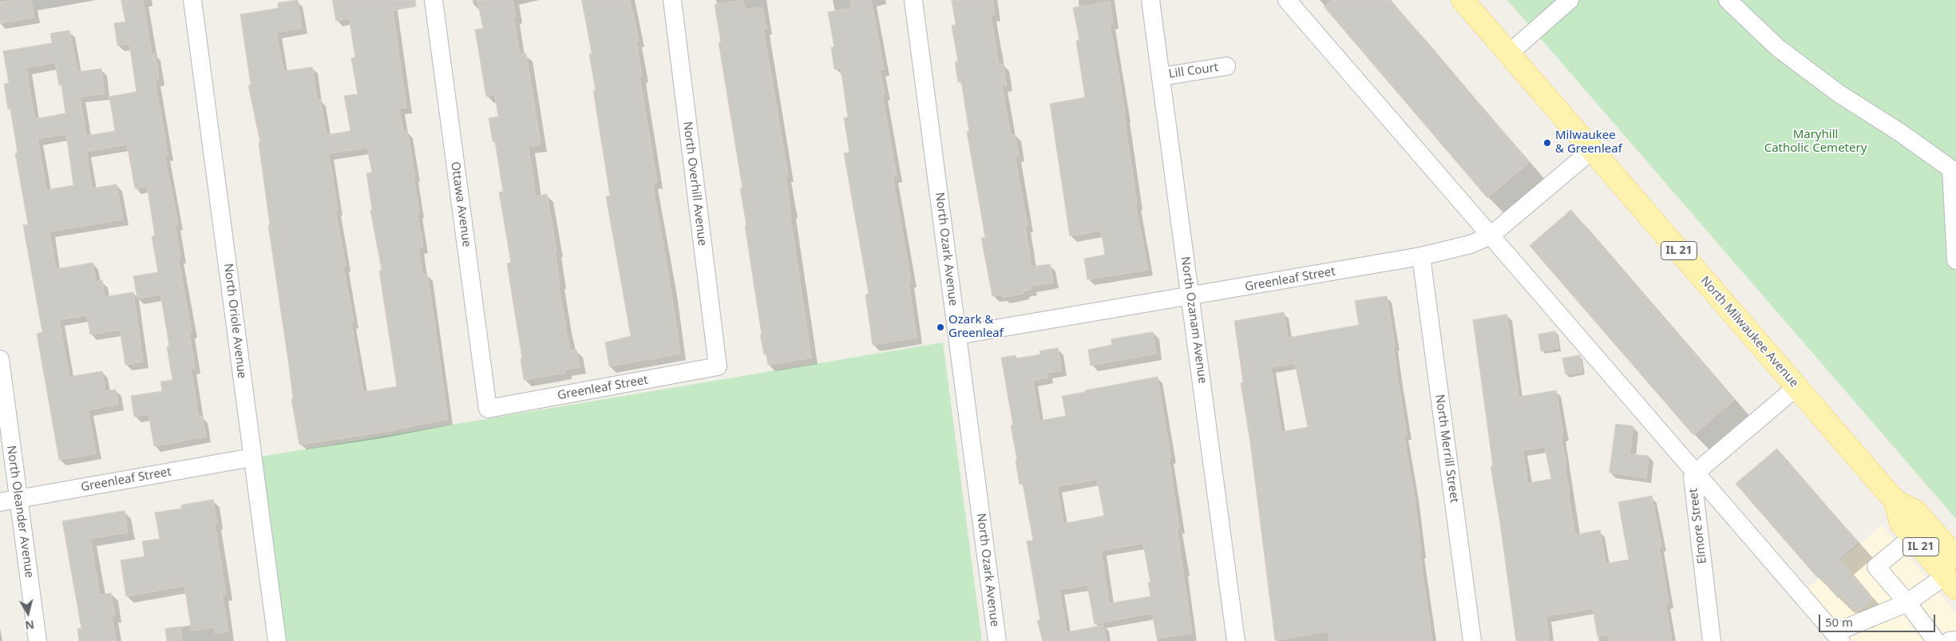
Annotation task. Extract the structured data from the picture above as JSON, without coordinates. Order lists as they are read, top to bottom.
{
  "streets": {
    "main road": ["IL 21", "North Milwaukee Avenue"],
    "street": [
      "Lill Court",
      "North Overhill Avenue",
      "Ottawa Avenue",
      "North Ozark Avenue",
      "Greenleaf Street",
      "North Ozanam Avenue",
      "North Oriole Avenue",
      "North Merrill Street",
      "North Oleander Avenue",
      "Elmore Street"
    ]
  },
  "crossings": [
    ["Lill Court", "North Ozanam Avenue"],
    ["North Overhill Avenue", "Greenleaf Street"],
    ["Ottawa Avenue", "Greenleaf Street"],
    ["North Ozark Avenue", "Greenleaf Street"],
    ["Greenleaf Street", "North Ozanam Avenue"],
    ["Greenleaf Street", "North Oriole Avenue"],
    ["Greenleaf Street", "North Milwaukee Avenue"],
    ["Greenleaf Street", "North Merrill Street"],
    ["Greenleaf Street", "North Oleander Avenue"],
    ["North Milwaukee Avenue", "Elmore Street"]
  ],
  "parks": ["Maryhill Catholic Cemetery"],
  "places": ["Milwaukee & Greenleaf", "Ozark & Greenleaf"],
  "scale_bar": "50 m",
  "north": "bottom"
}
